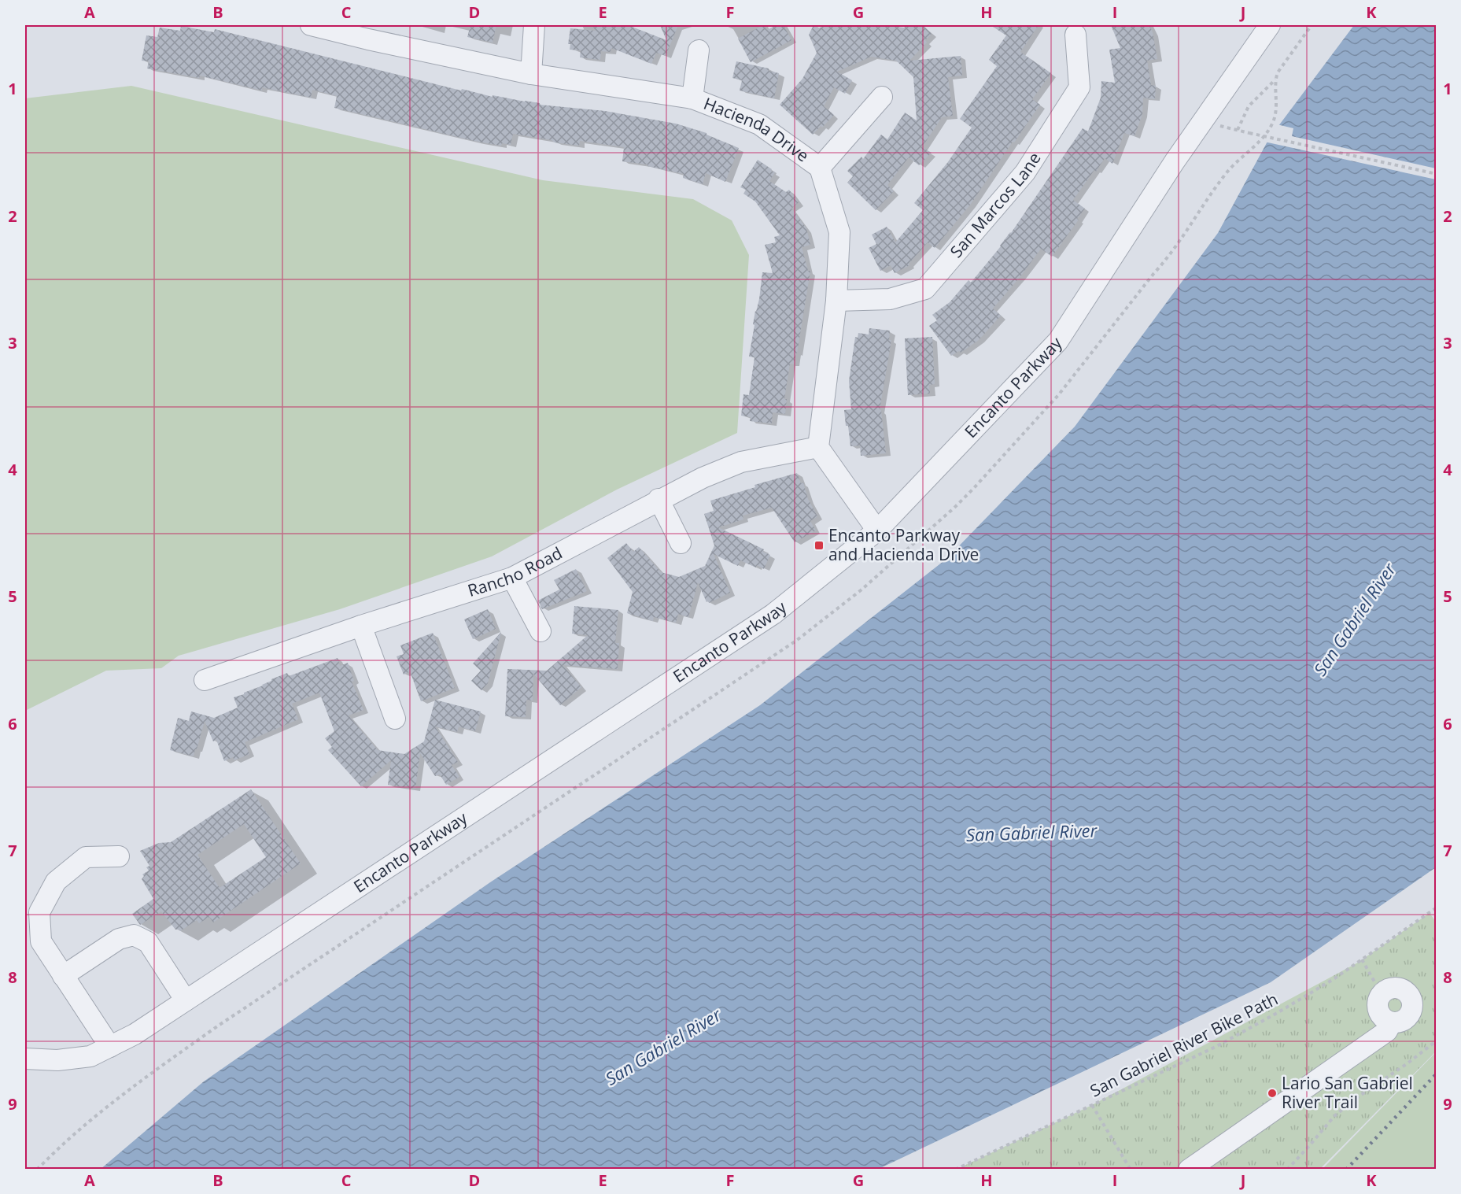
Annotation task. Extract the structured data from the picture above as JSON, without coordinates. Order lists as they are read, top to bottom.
{
  "streets": {
    "street": [
      "Hacienda Drive",
      "San Marcos Lane",
      "Encanto Parkway",
      "Rancho Road"
    ],
    "path": ["San Gabriel River Bike Path"]
  },
  "crossings": [
    ["Hacienda Drive", "San Marcos Lane"],
    ["Hacienda Drive", "Rancho Road"]
  ],
  "water": ["San Gabriel River"],
  "places": {
    "transit": ["Encanto Parkway and Hacienda Drive"],
    "other": ["Lario San Gabriel River Trail"]
  },
  "grid": {
    "columns": [
      "A",
      "B",
      "C",
      "D",
      "E",
      "F",
      "G",
      "H",
      "I",
      "J",
      "K"
    ],
    "rows": [
      "1",
      "2",
      "3",
      "4",
      "5",
      "6",
      "7",
      "8",
      "9"
    ]
  }
}
